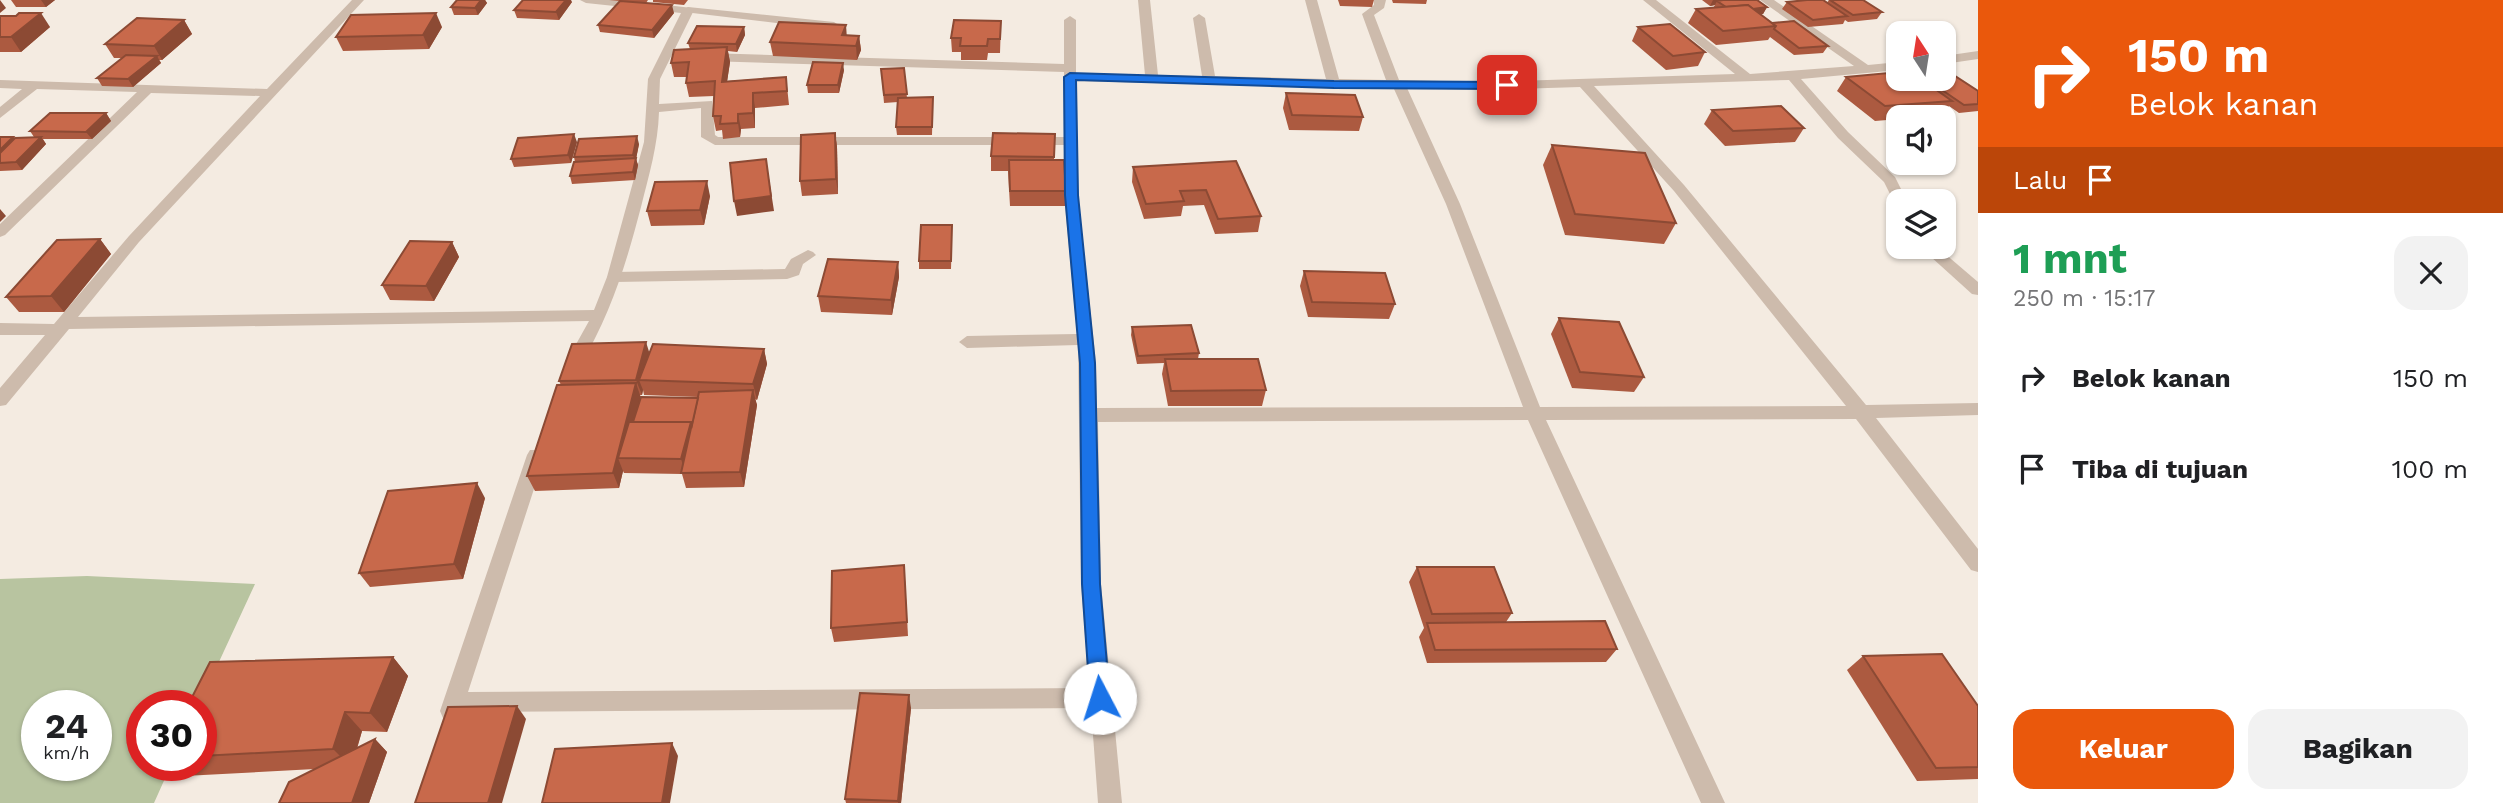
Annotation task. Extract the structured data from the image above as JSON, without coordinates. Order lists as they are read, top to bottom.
{
  "north": "top",
  "page": {
    "turn": ["150 m", "Belok kanan"],
    "then": "Lalu",
    "heading": ["1 mnt", "250 m · 15:17"],
    "list": [
      {
        "name": "Belok kanan",
        "value": "150 m"
      },
      {
        "name": "Tiba di tujuan",
        "value": "100 m"
      }
    ],
    "speed": "24 km/h",
    "limit": "30",
    "buttons": ["Keluar", "Bagikan"]
  }
}
